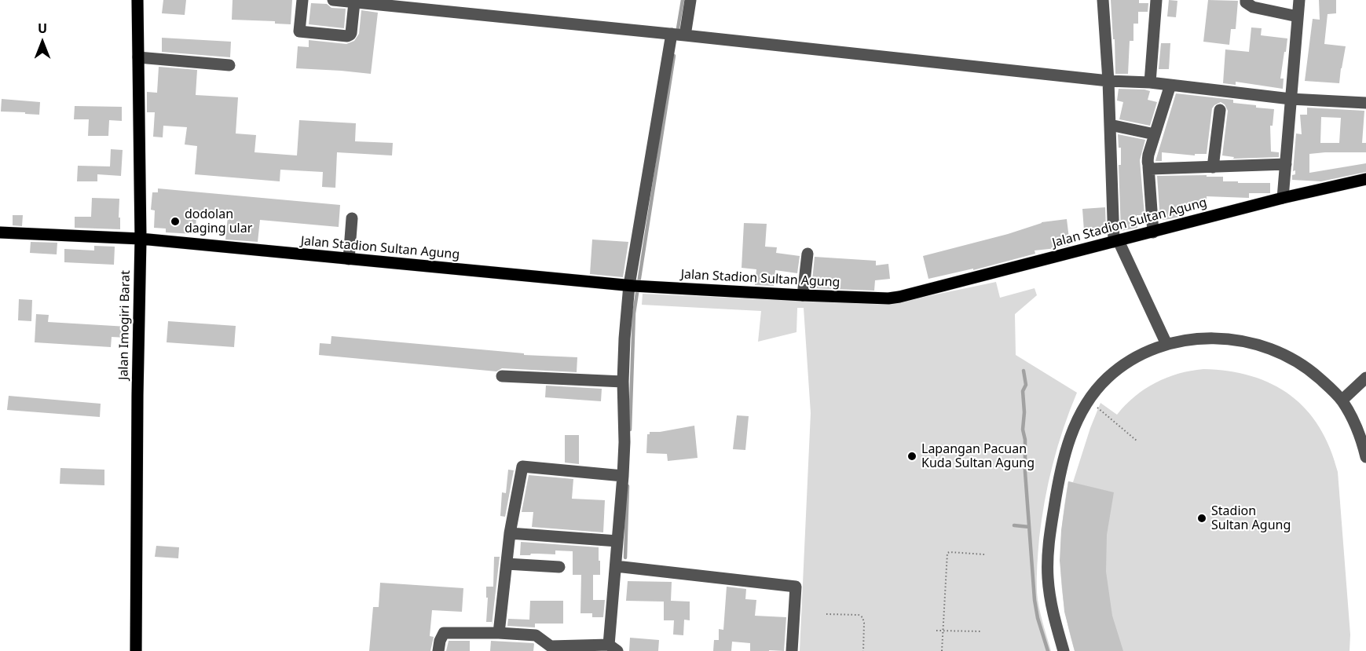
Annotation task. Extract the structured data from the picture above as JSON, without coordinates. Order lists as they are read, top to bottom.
{
  "streets": {
    "main road": ["Jalan Stadion Sultan Agung", "Jalan Imogiri Barat"]
  },
  "crossings": [
    ["Jalan Stadion Sultan Agung", "Jalan Imogiri Barat"]
  ],
  "places": ["dodolan daging ular", "Lapangan Pacuan Kuda Sultan Agung", "Stadion Sultan Agung"],
  "north": "top"
}
